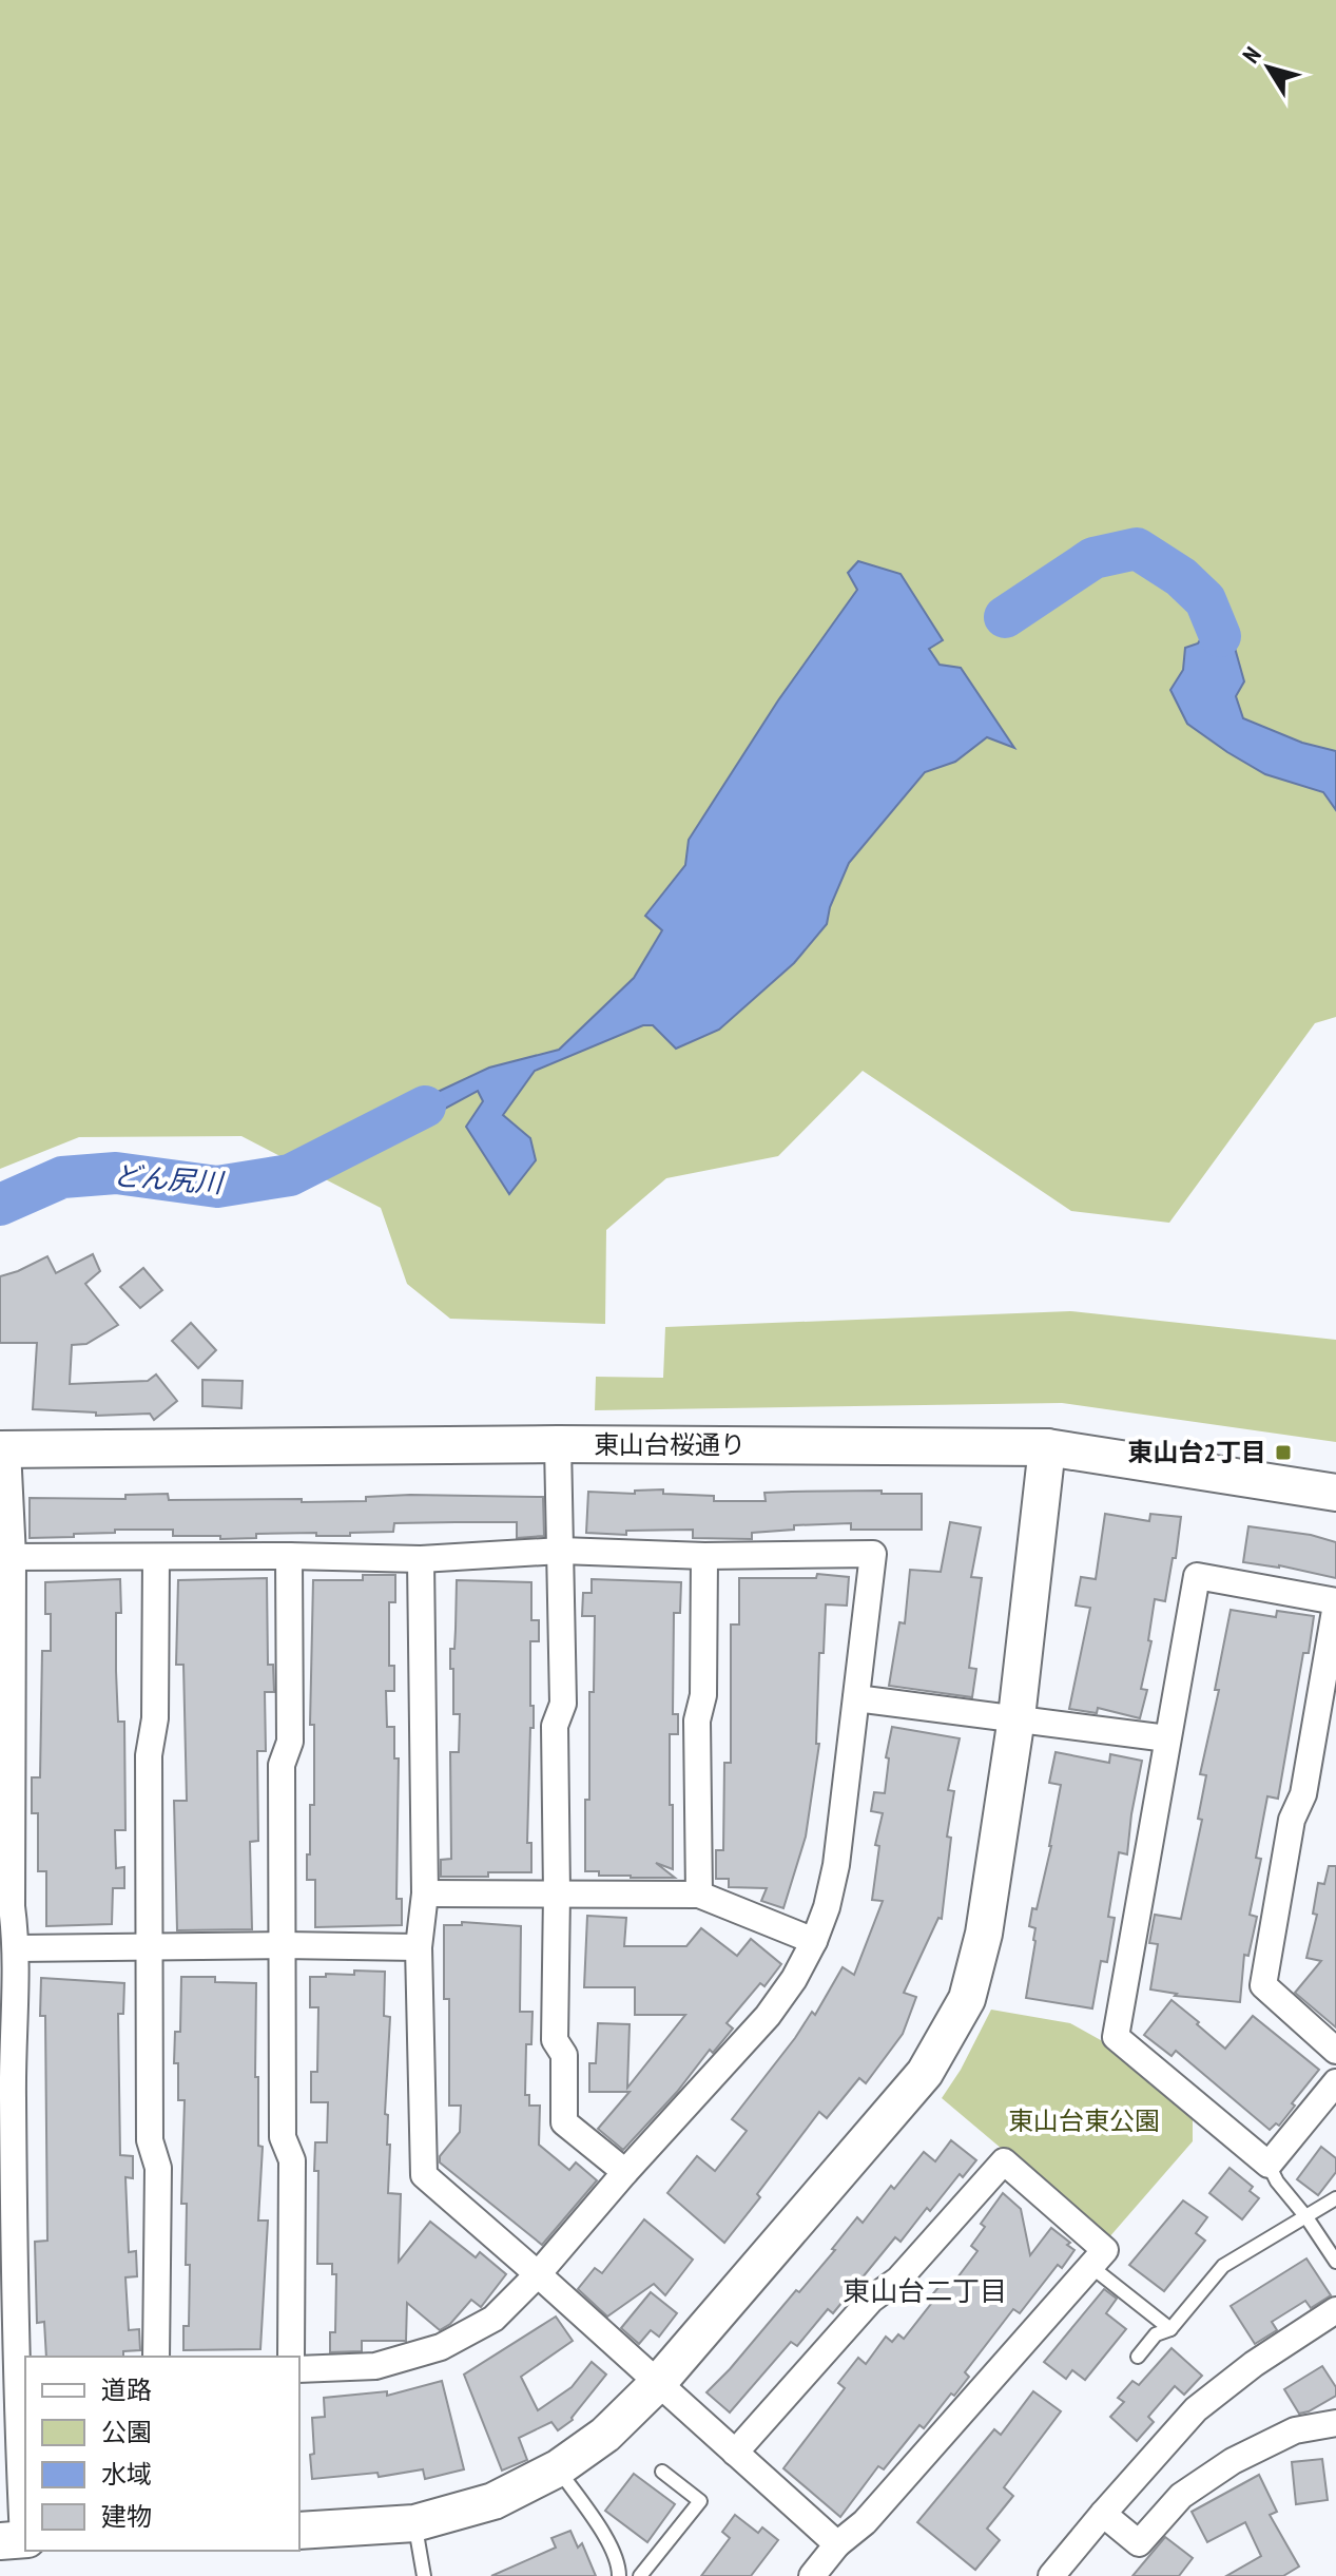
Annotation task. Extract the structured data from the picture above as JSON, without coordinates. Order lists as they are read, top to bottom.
{
  "streets": {
    "street": ["東山台桜通り"]
  },
  "districts": ["東山台二丁目"],
  "water": ["どん尻川"],
  "parks": ["東山台東公園"],
  "places": {
    "transit": ["東山台2丁目"]
  },
  "legend": [
    "道路",
    "公園",
    "水域",
    "建物"
  ],
  "north": "top left"
}
